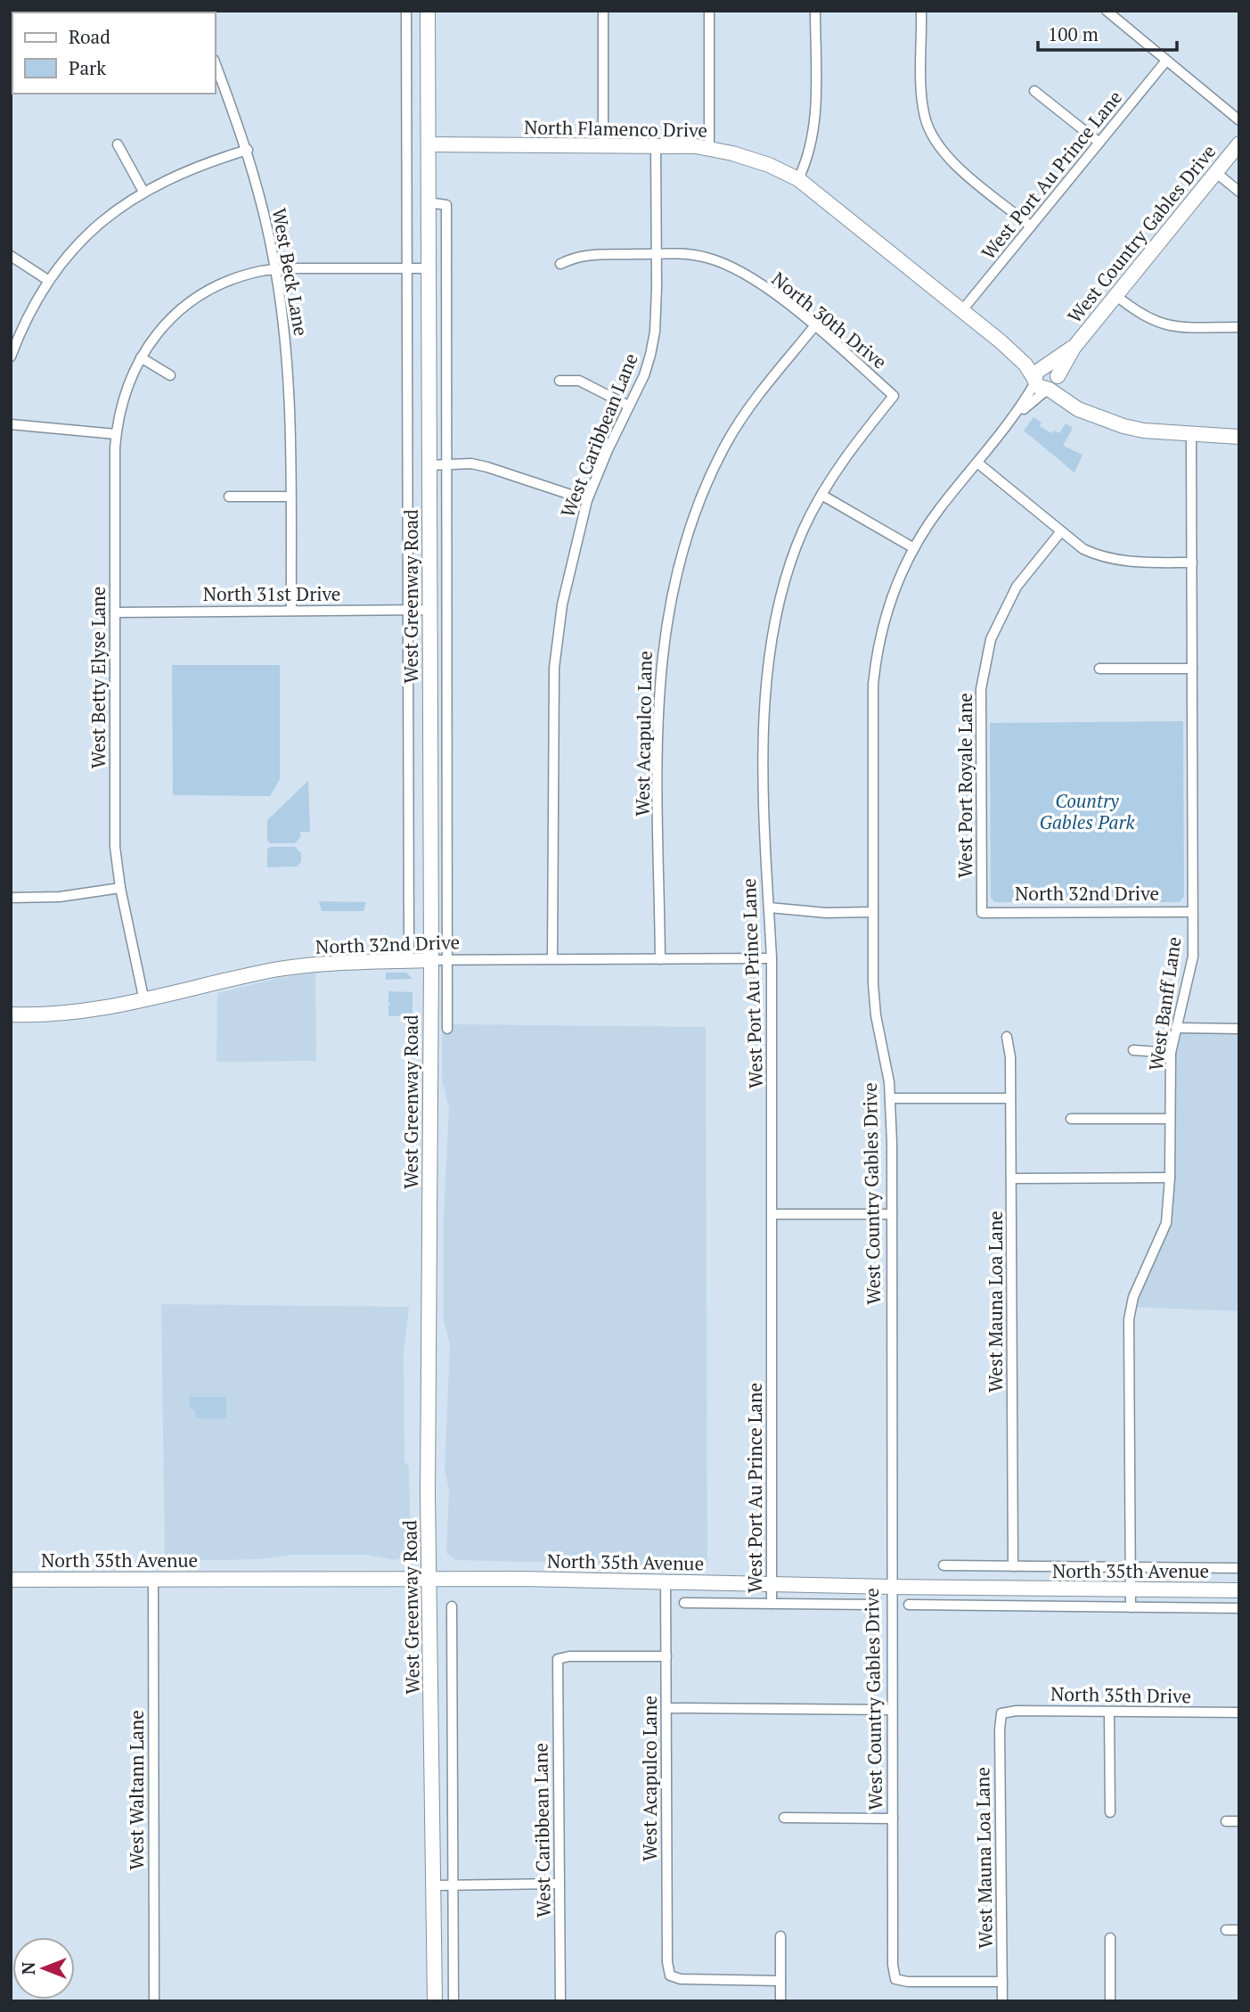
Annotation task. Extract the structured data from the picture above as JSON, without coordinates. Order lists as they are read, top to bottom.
{
  "streets": {
    "main road": [
      "North Flamenco Drive",
      "West Country Gables Drive",
      "West Greenway Road",
      "North 32nd Drive",
      "North 35th Avenue"
    ],
    "street": [
      "West Port Au Prince Lane",
      "West Beck Lane",
      "North 30th Drive",
      "West Caribbean Lane",
      "North 31st Drive",
      "West Betty Elyse Lane",
      "West Acapulco Lane",
      "West Port Royale Lane",
      "West Banff Lane",
      "West Mauna Loa Lane",
      "North 35th Drive",
      "West Waltann Lane"
    ]
  },
  "crossings": [
    ["North Flamenco Drive", "West Port Au Prince Lane"],
    ["North Flamenco Drive", "West Country Gables Drive"],
    ["North Flamenco Drive", "West Caribbean Lane"],
    ["North Flamenco Drive", "West Greenway Road"],
    ["North Flamenco Drive", "West Banff Lane"],
    ["West Port Au Prince Lane", "North 30th Drive"],
    ["West Port Au Prince Lane", "North 32nd Drive"],
    ["West Port Au Prince Lane", "North 35th Avenue"],
    ["West Country Gables Drive", "West Mauna Loa Lane"],
    ["West Country Gables Drive", "North 35th Avenue"],
    ["West Beck Lane", "North 31st Drive"],
    ["West Beck Lane", "West Betty Elyse Lane"],
    ["North 30th Drive", "West Caribbean Lane"],
    ["North 30th Drive", "West Acapulco Lane"],
    ["West Caribbean Lane", "West Acapulco Lane"],
    ["West Caribbean Lane", "North 32nd Drive"],
    ["North 31st Drive", "West Greenway Road"],
    ["North 31st Drive", "West Betty Elyse Lane"],
    ["West Greenway Road", "West Betty Elyse Lane"],
    ["West Greenway Road", "North 32nd Drive"],
    ["West Greenway Road", "North 35th Avenue"],
    ["West Betty Elyse Lane", "North 32nd Drive"],
    ["West Acapulco Lane", "North 32nd Drive"],
    ["West Acapulco Lane", "North 35th Avenue"],
    ["West Port Royale Lane", "North 32nd Drive"],
    ["North 32nd Drive", "West Banff Lane"],
    ["West Banff Lane", "North 35th Avenue"],
    ["West Mauna Loa Lane", "North 35th Avenue"],
    ["West Mauna Loa Lane", "North 35th Drive"],
    ["North 35th Avenue", "West Waltann Lane"]
  ],
  "parks": ["Country Gables Park"],
  "legend": ["Road", "Park"],
  "scale_bar": "100 m",
  "north": "left"
}
